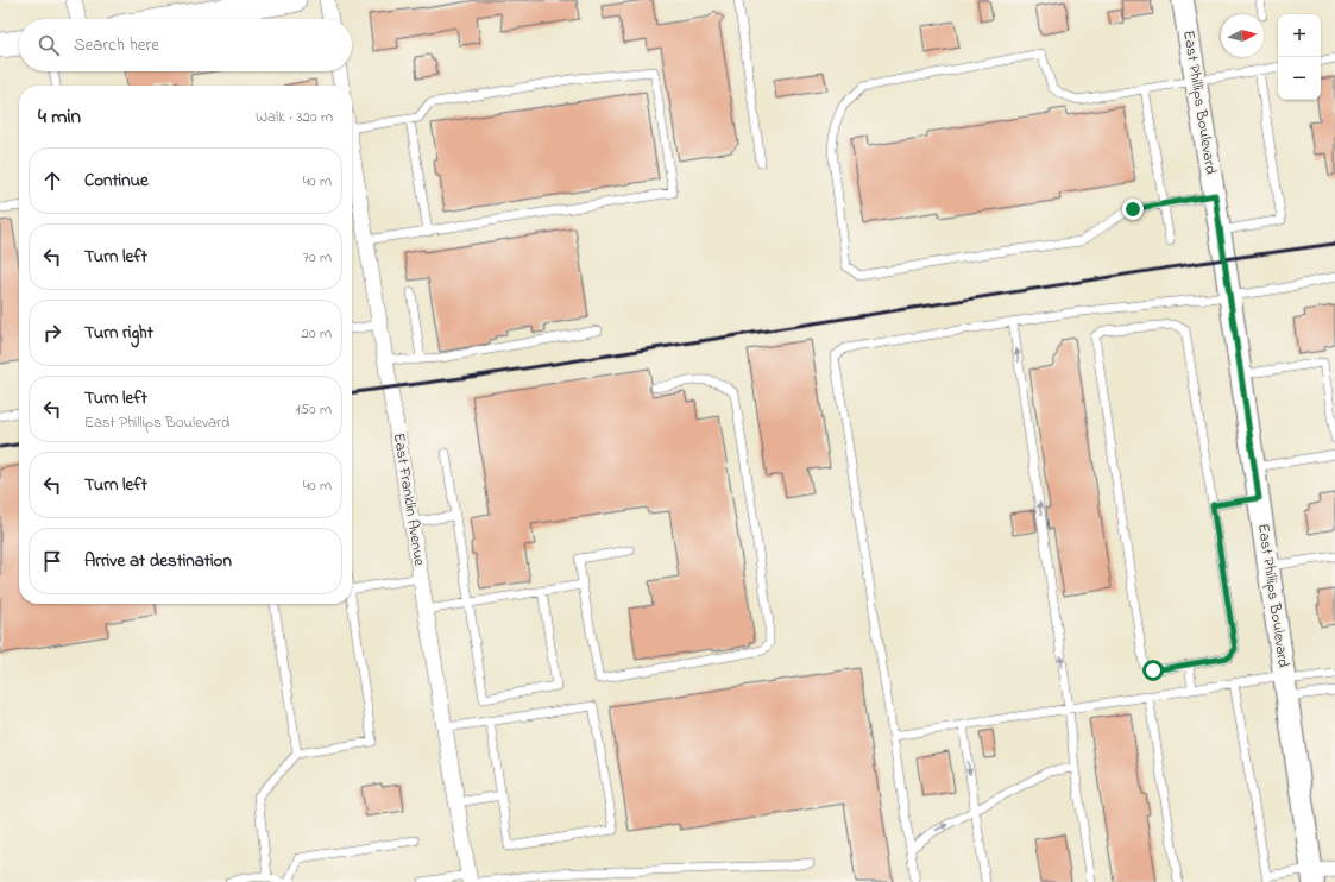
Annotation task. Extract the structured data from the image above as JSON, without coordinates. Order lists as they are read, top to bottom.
{
  "streets": {
    "street": ["East Phillips Boulevard", "East Franklin Avenue"]
  },
  "north": "right",
  "page": {
    "map_buttons": ["+", "−"],
    "search": "Search here",
    "heading": ["4 min", "Walk · 320 m"],
    "list": [
      ["Continue", "40 m"],
      ["Turn left", "70 m"],
      ["Turn right", "20 m"],
      ["Turn left", "East Phillips Boulevard", "150 m"],
      ["Turn left", "40 m"],
      "Arrive at destination"
    ]
  }
}
